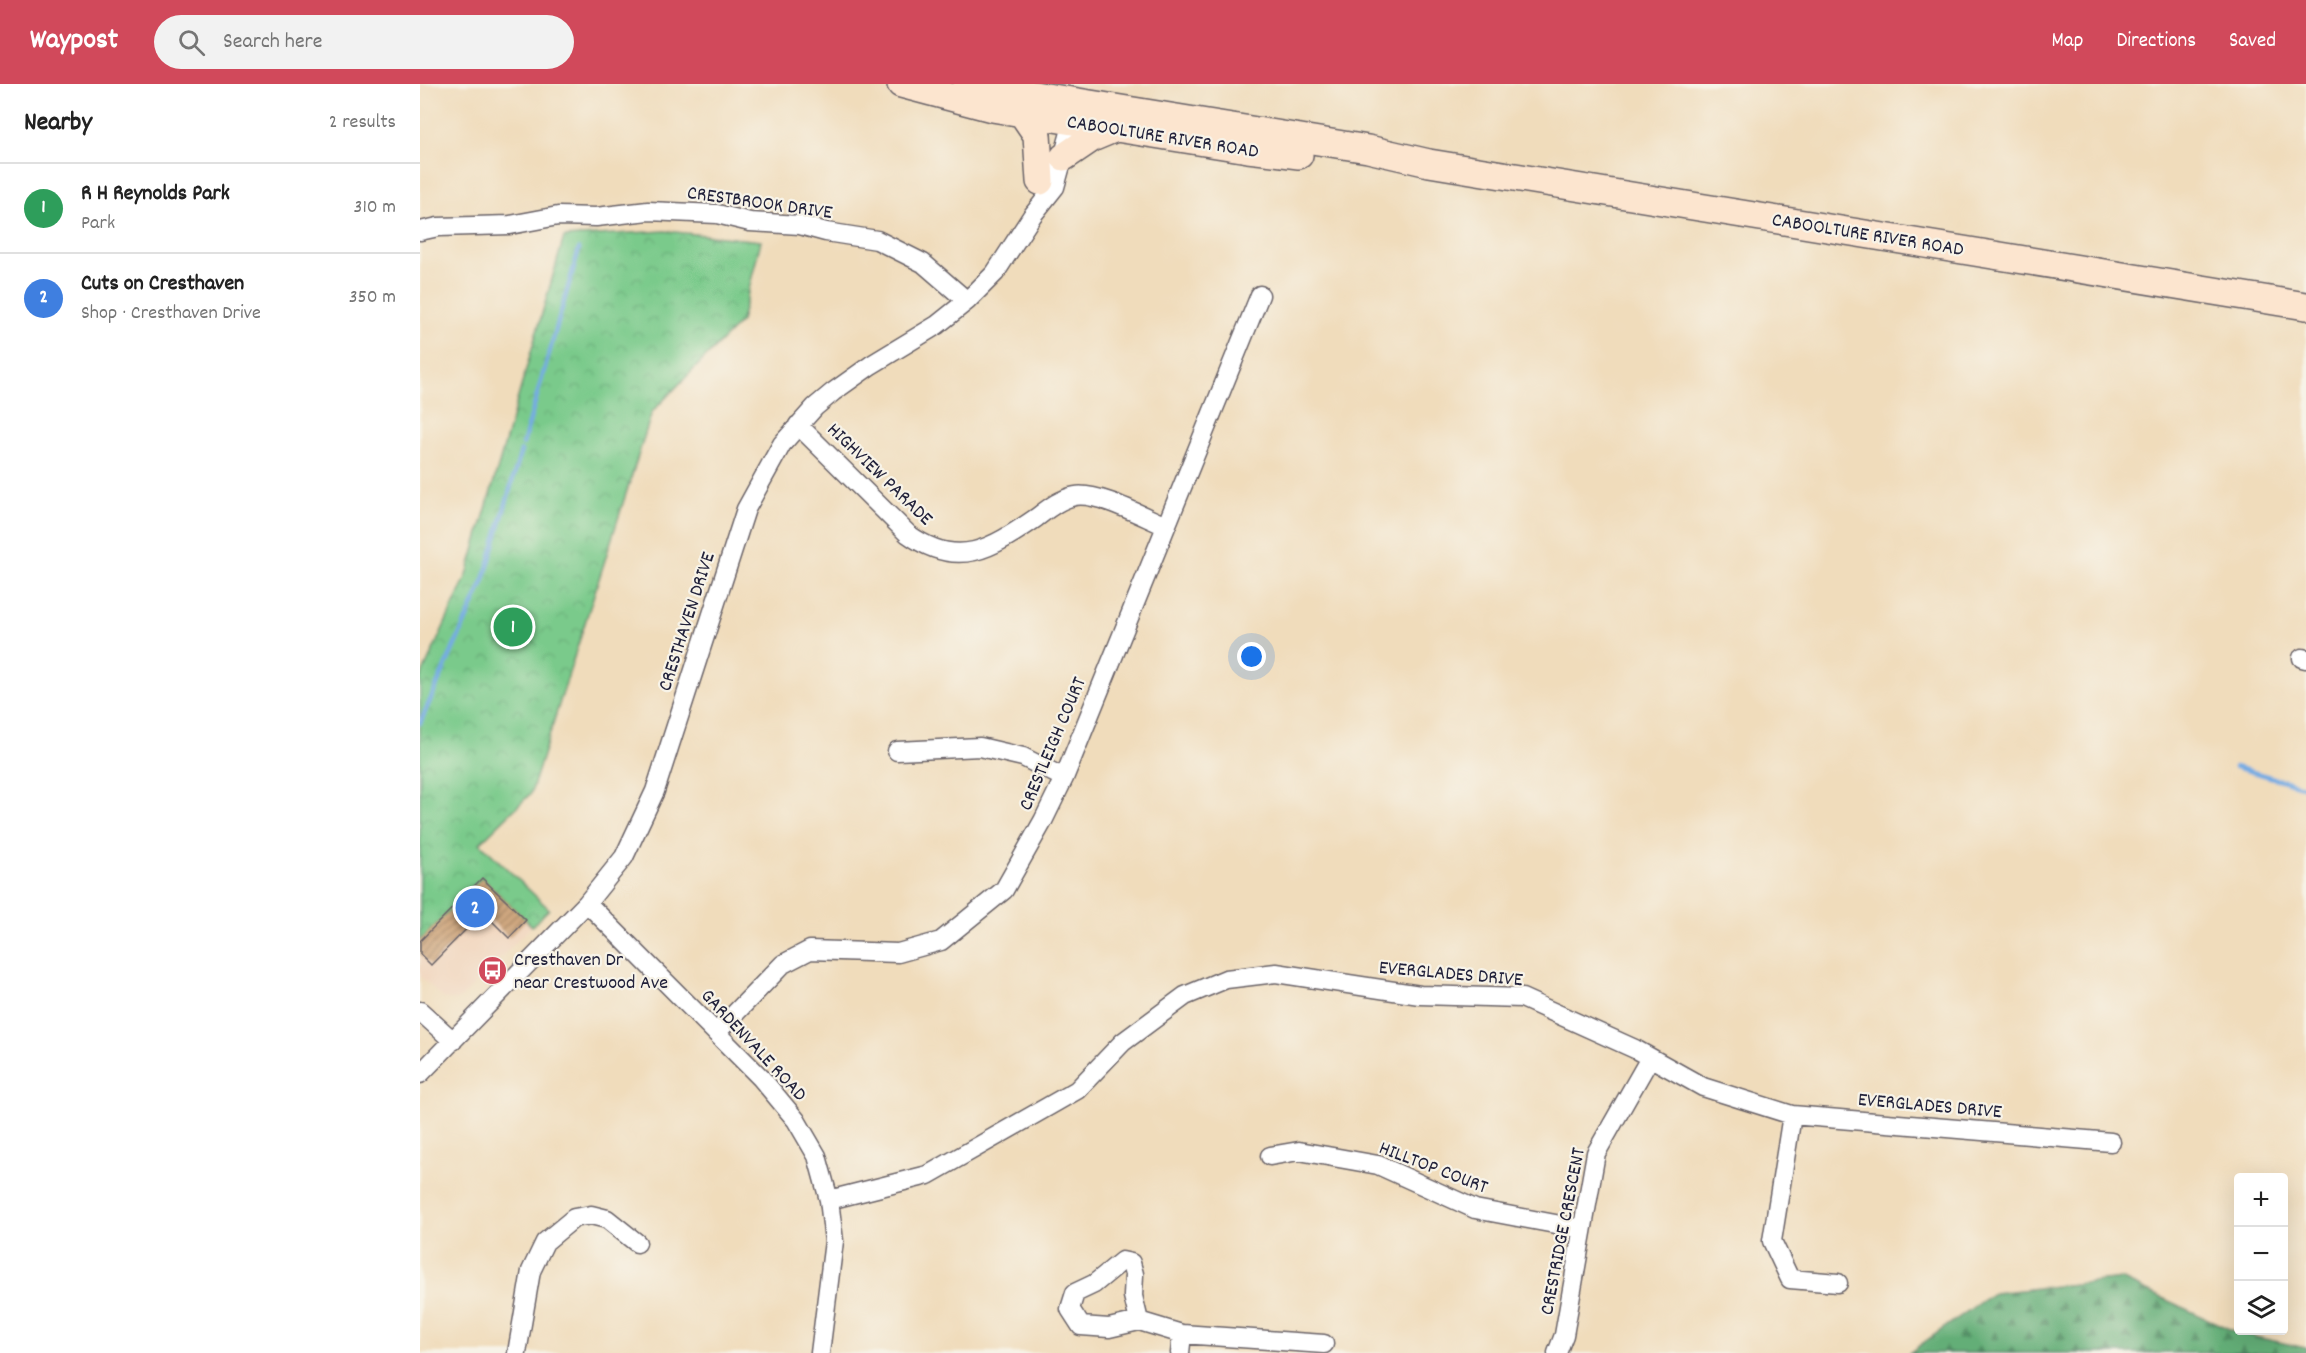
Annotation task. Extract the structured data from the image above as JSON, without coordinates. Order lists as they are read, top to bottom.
{
  "streets": {
    "main road": ["CABOOLTURE RIVER ROAD"],
    "street": [
      "CRESTBROOK DRIVE",
      "HIGHVIEW PARADE",
      "CRESTHAVEN DRIVE",
      "CRESTLEIGH COURT",
      "EVERGLADES DRIVE",
      "GARDENVALE ROAD",
      "HILLTOP COURT",
      "CRESTRIDGE CRESCENT"
    ]
  },
  "crossings": [
    ["CABOOLTURE RIVER ROAD", "CRESTHAVEN DRIVE"],
    ["CRESTBROOK DRIVE", "CRESTHAVEN DRIVE"],
    ["HIGHVIEW PARADE", "CRESTHAVEN DRIVE"],
    ["HIGHVIEW PARADE", "CRESTLEIGH COURT"],
    ["CRESTHAVEN DRIVE", "GARDENVALE ROAD"],
    ["CRESTLEIGH COURT", "GARDENVALE ROAD"],
    ["EVERGLADES DRIVE", "GARDENVALE ROAD"],
    ["EVERGLADES DRIVE", "CRESTRIDGE CRESCENT"],
    ["HILLTOP COURT", "CRESTRIDGE CRESCENT"]
  ],
  "places": {
    "bus stop": ["Cresthaven Dr near Crestwood Ave"]
  },
  "page": {
    "header": "Waypost",
    "search": "Search here",
    "nav": ["Map", "Directions", "Saved"],
    "heading": ["Nearby", "2 results"],
    "list": [
      {
        "mark": "1",
        "name": "R H Reynolds Park",
        "note": "Park",
        "value": "310 m"
      },
      {
        "mark": "2",
        "name": "Cuts on Cresthaven",
        "note": "Shop · Cresthaven Drive",
        "value": "350 m"
      }
    ],
    "pins": ["1", "2"],
    "map_buttons": ["+", "−"]
  }
}
